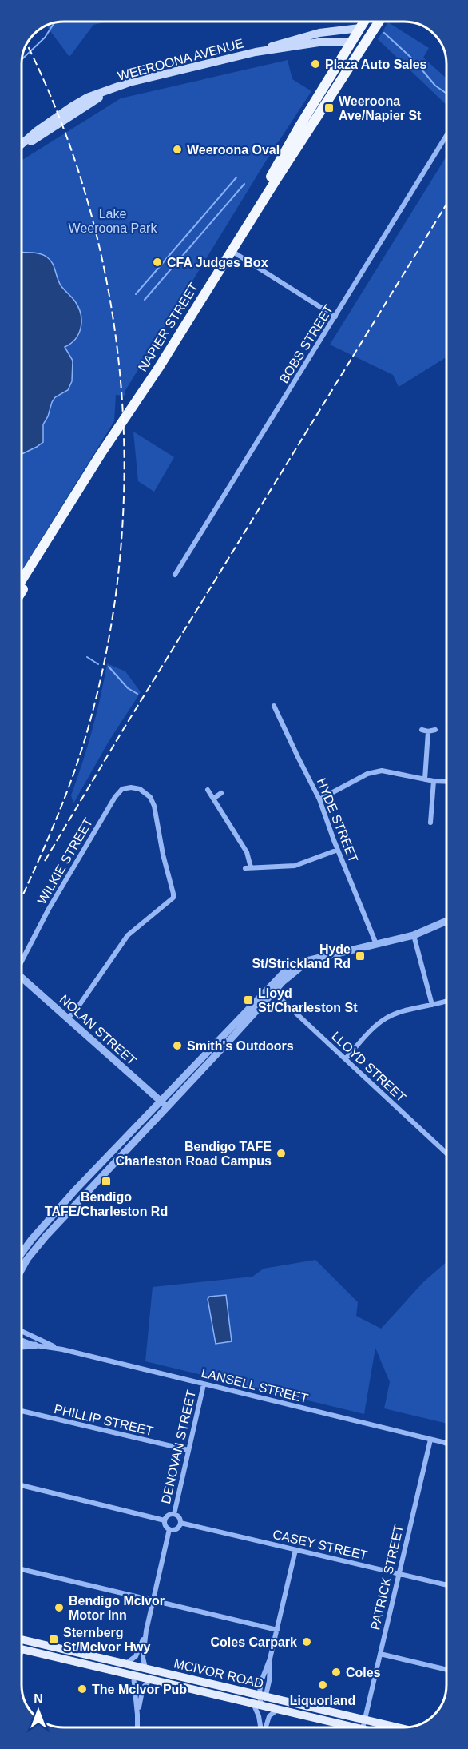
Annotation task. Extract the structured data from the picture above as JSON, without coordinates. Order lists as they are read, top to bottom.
{
  "streets": {
    "highway": ["NAPIER STREET"],
    "main road": ["WEEROONA AVENUE", "MCIVOR ROAD"],
    "street": [
      "BOBS STREET",
      "HYDE STREET",
      "WILKIE STREET",
      "NOLAN STREET",
      "LLOYD STREET",
      "LANSELL STREET",
      "PHILLIP STREET",
      "DENOVAN STREET",
      "CASEY STREET",
      "PATRICK STREET"
    ]
  },
  "crossings": [
    ["WEEROONA AVENUE", "NAPIER STREET"],
    ["WILKIE STREET", "NOLAN STREET"],
    ["LANSELL STREET", "DENOVAN STREET"],
    ["LANSELL STREET", "PATRICK STREET"],
    ["PHILLIP STREET", "DENOVAN STREET"],
    ["DENOVAN STREET", "CASEY STREET"],
    ["CASEY STREET", "PATRICK STREET"],
    ["PATRICK STREET", "MCIVOR ROAD"]
  ],
  "parks": ["Lake Weeroona Park"],
  "places": {
    "other": [
      "Plaza Auto Sales",
      "Weeroona Oval",
      "CFA Judges Box",
      "Smith's Outdoors",
      "Bendigo TAFE Charleston Road Campus",
      "Bendigo McIvor Motor Inn",
      "Coles Carpark",
      "Coles",
      "Liquorland",
      "The McIvor Pub"
    ],
    "transit": [
      "Weeroona Ave/Napier St",
      "Hyde St/Strickland Rd",
      "Lloyd St/Charleston St",
      "Bendigo TAFE/Charleston Rd",
      "Sternberg St/McIvor Hwy"
    ]
  },
  "north": "top"
}
